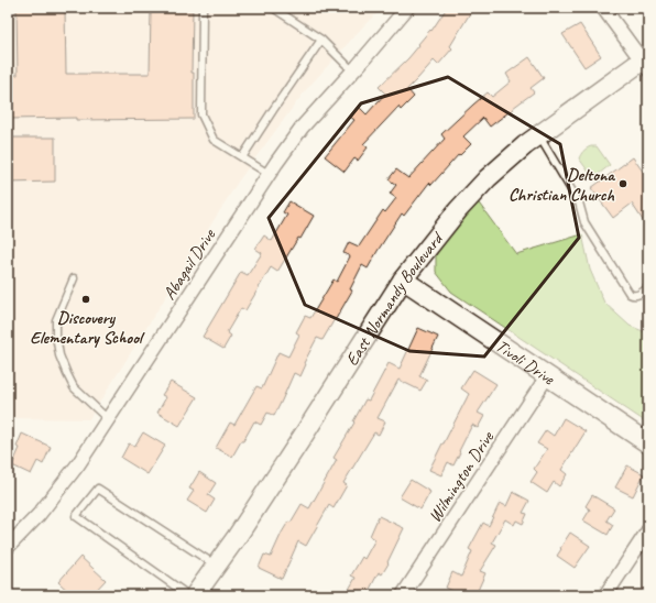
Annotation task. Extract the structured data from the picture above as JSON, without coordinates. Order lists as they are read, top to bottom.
{
  "streets": {
    "street": [
      "Abagail Drive",
      "East Normandy Boulevard",
      "Tivoli Drive",
      "Wilmington Drive"
    ]
  },
  "crossings": [
    ["East Normandy Boulevard", "Tivoli Drive"],
    ["Tivoli Drive", "Wilmington Drive"]
  ],
  "places": ["Deltona Christian Church", "Discovery Elementary School"]
}
